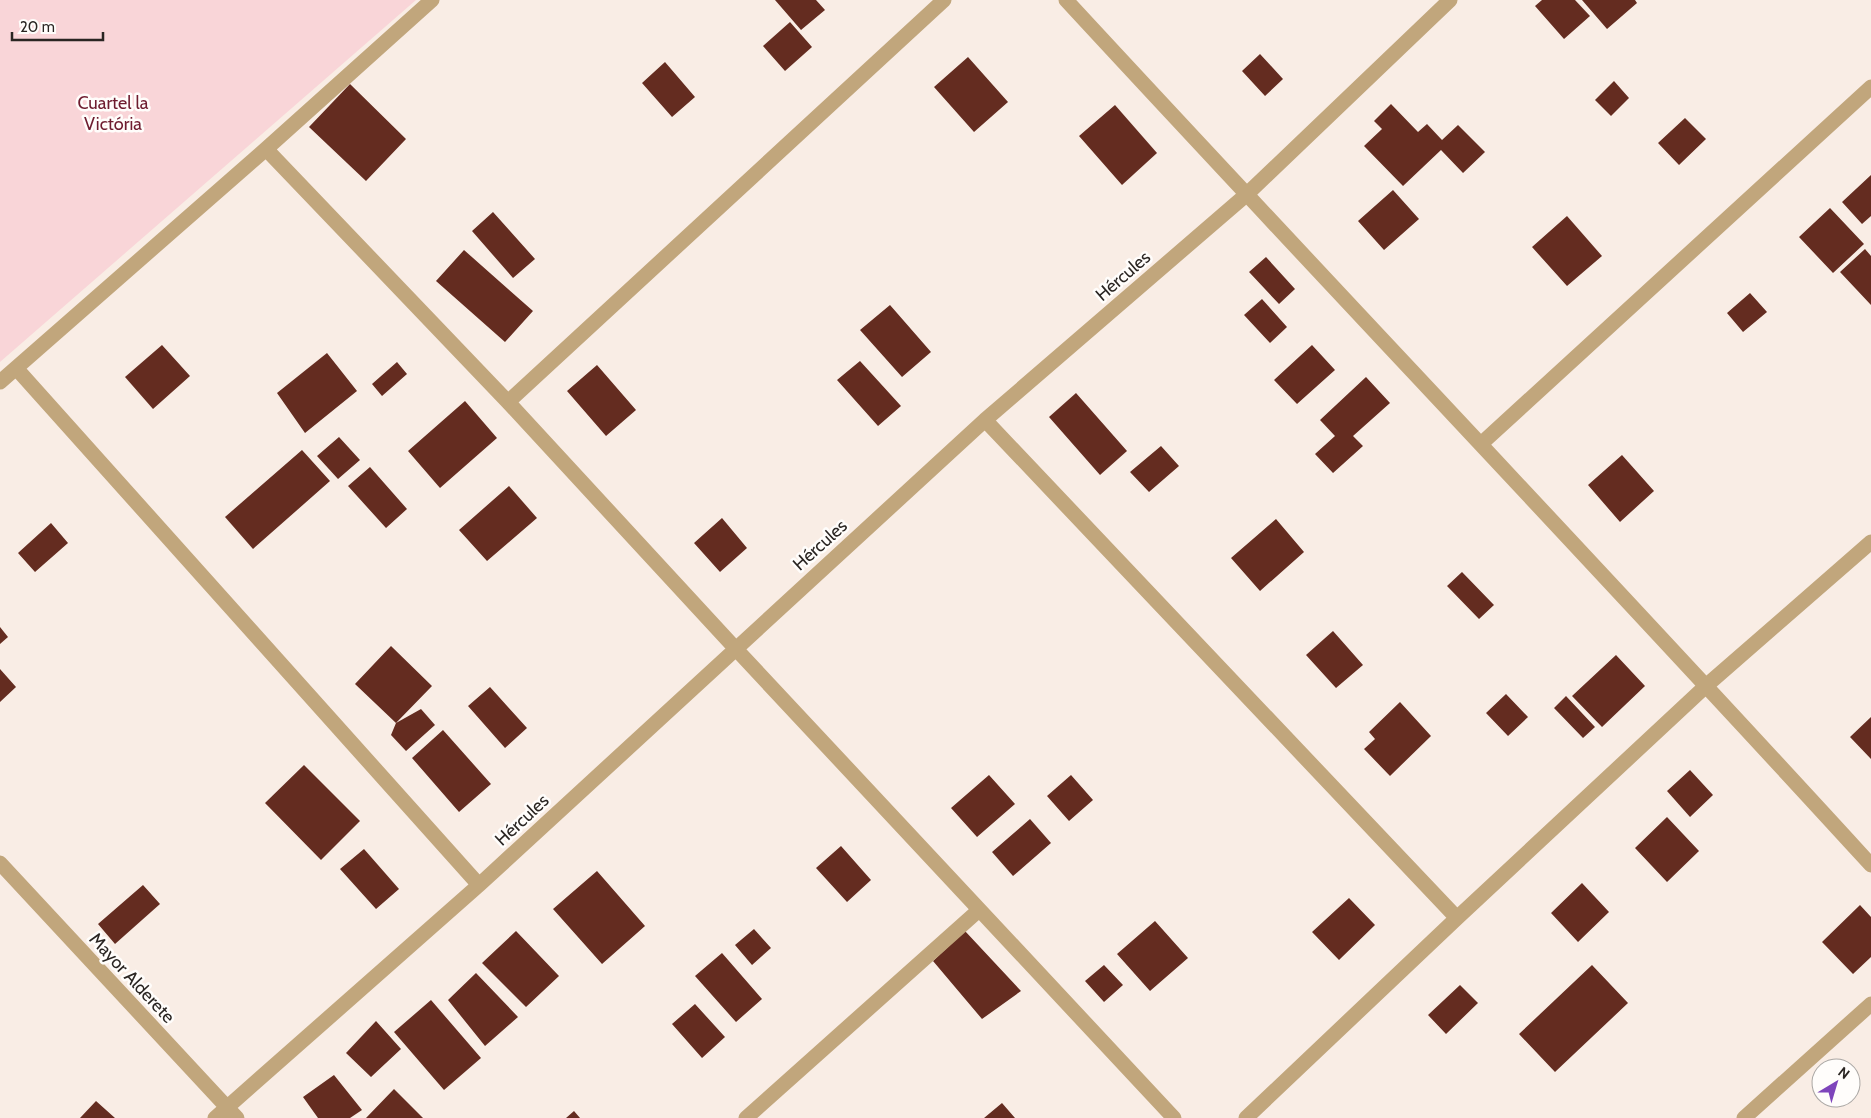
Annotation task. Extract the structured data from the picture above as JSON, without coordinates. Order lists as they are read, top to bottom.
{
  "streets": {
    "street": ["Hércules", "Mayor Alderete"]
  },
  "crossings": [
    ["Hércules", "Mayor Alderete"]
  ],
  "parks": ["Cuartel la Victória"],
  "scale_bar": "20 m",
  "north": "top right"
}
